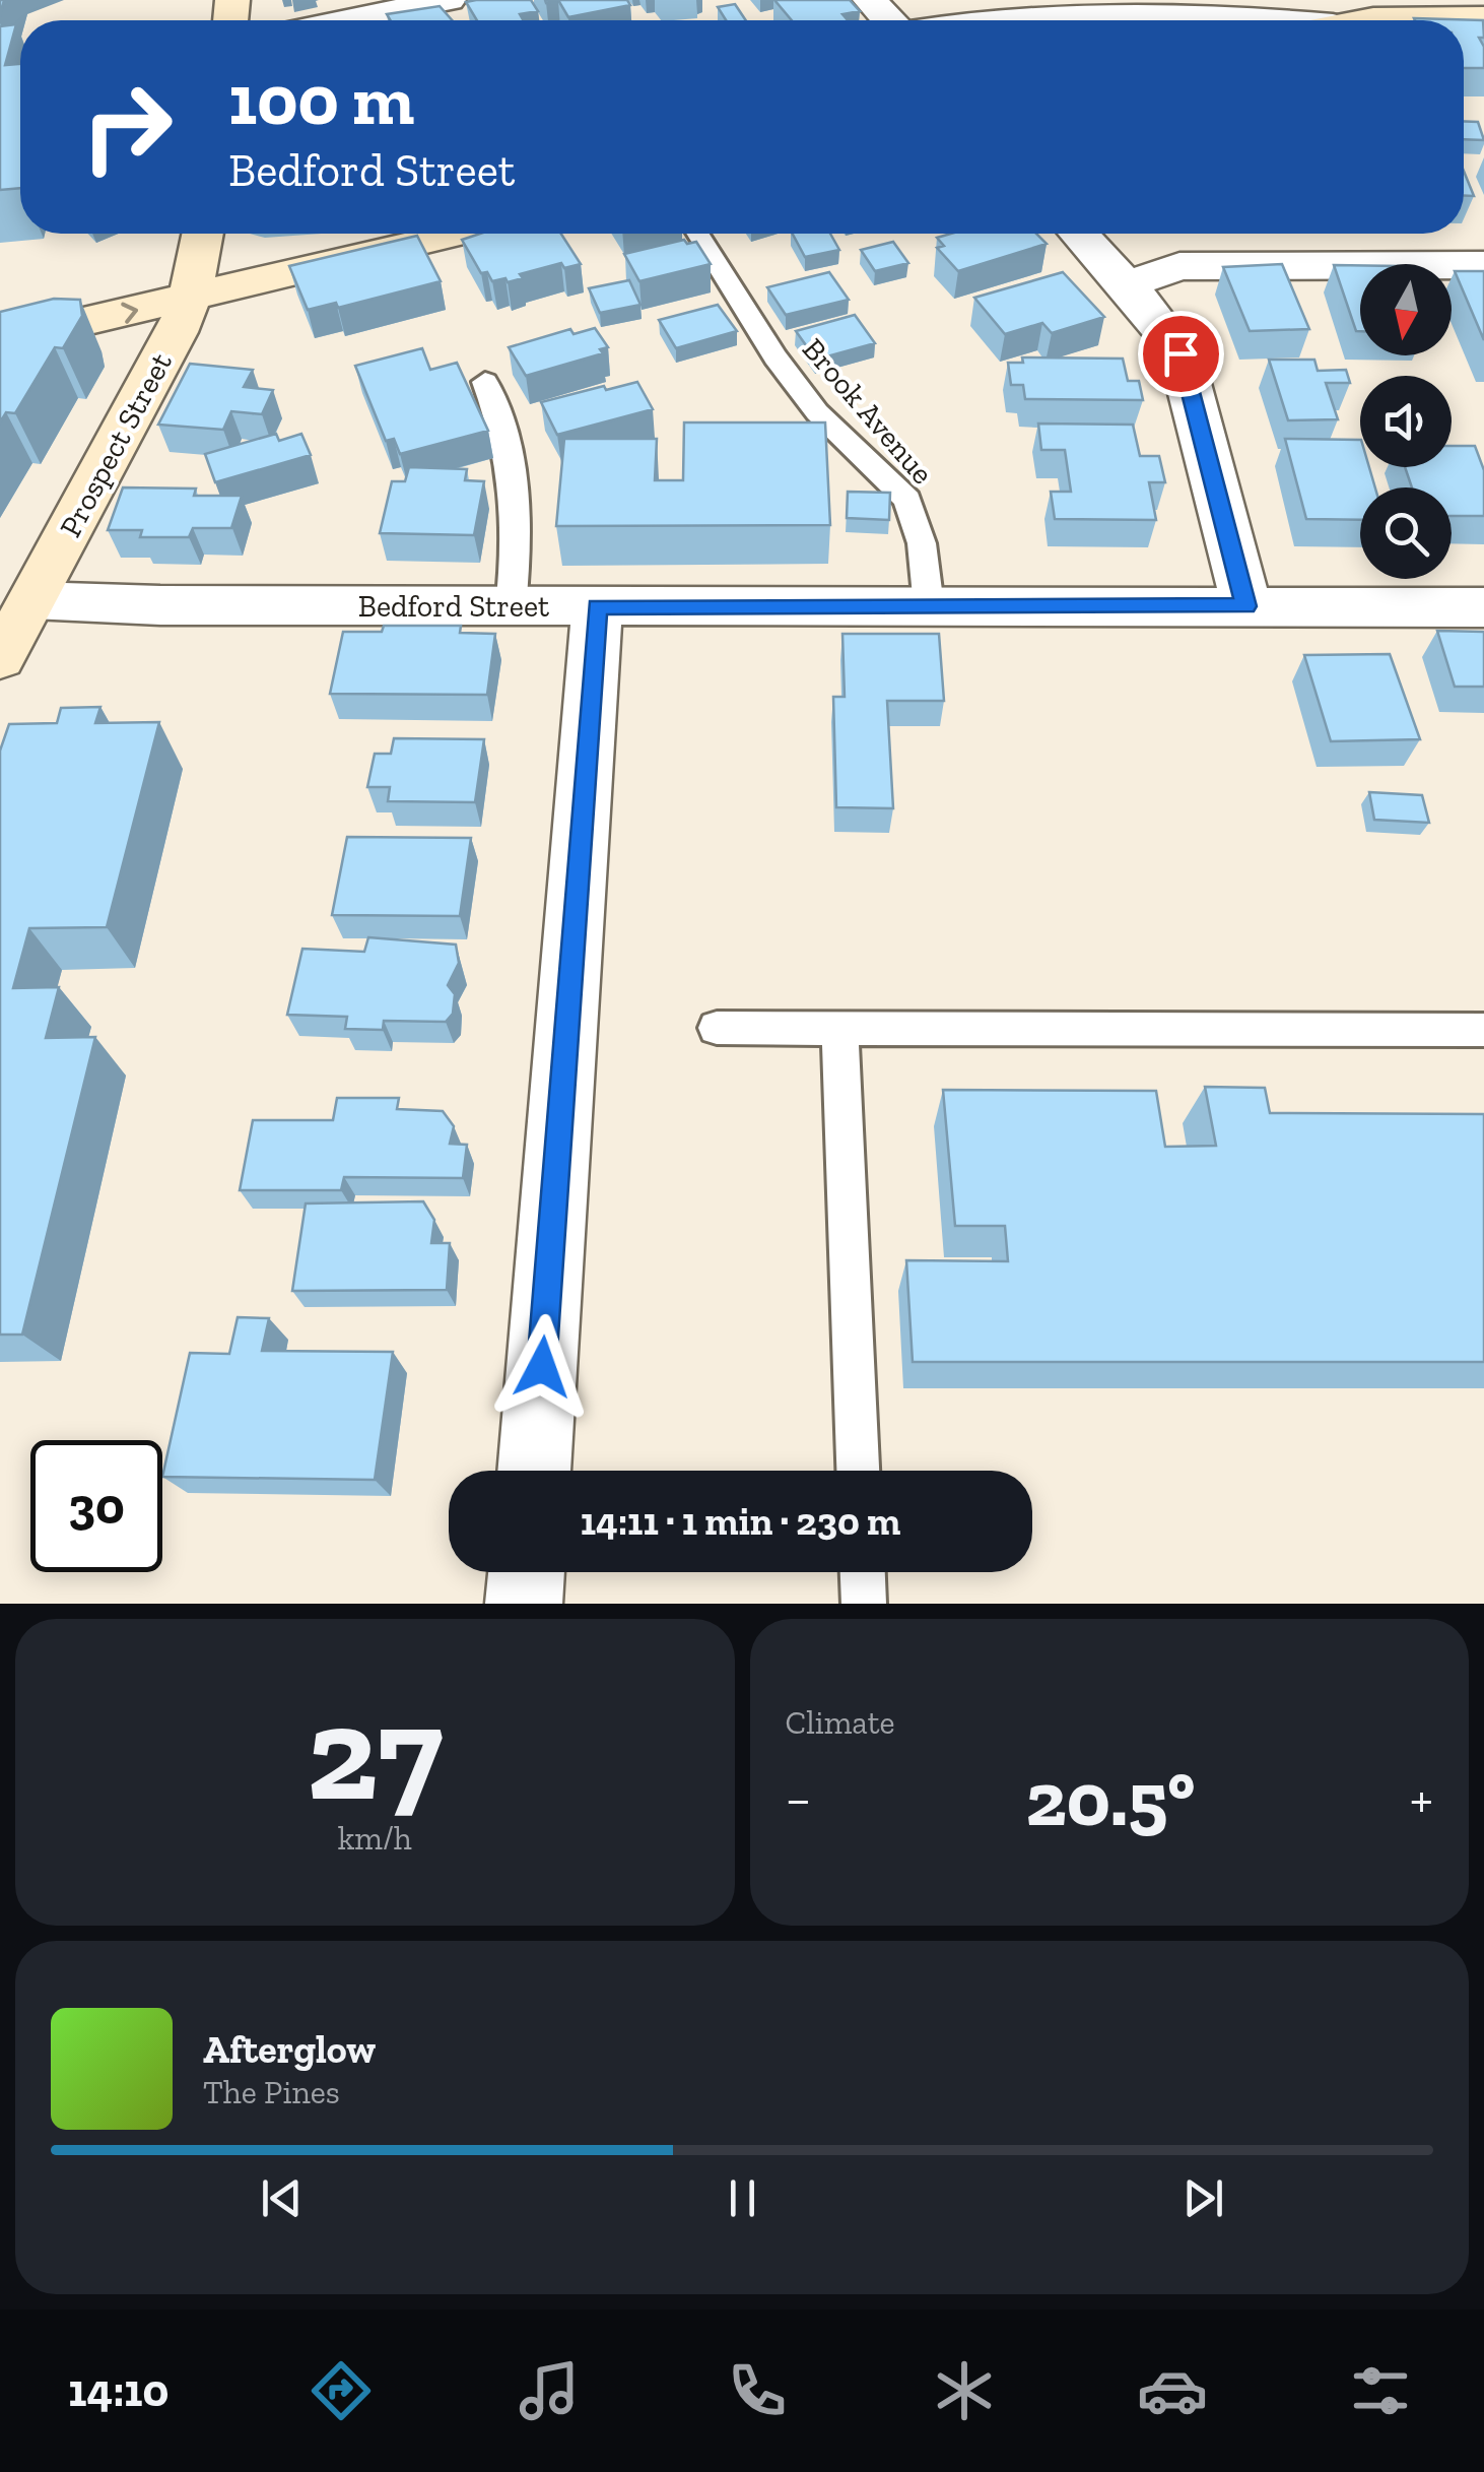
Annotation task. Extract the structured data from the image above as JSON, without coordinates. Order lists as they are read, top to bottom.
{
  "streets": {
    "street": ["Prospect Street", "Bedford Street"],
    "lane": ["Brook Avenue"]
  },
  "crossings": [
    ["Brook Avenue", "Bedford Street"],
    ["Prospect Street", "Bedford Street"]
  ],
  "north": "bottom",
  "page": {
    "turn": ["100 m", "Bedford Street"],
    "limit": "30",
    "trip": "14:11 · 1 min · 230 m",
    "tile": [
      ["27", "km/h"],
      "Climate"
    ],
    "heat": ["−", "20.5°", "+"],
    "song": ["Afterglow", "The Pines"],
    "tabs": "14:10"
  }
}
